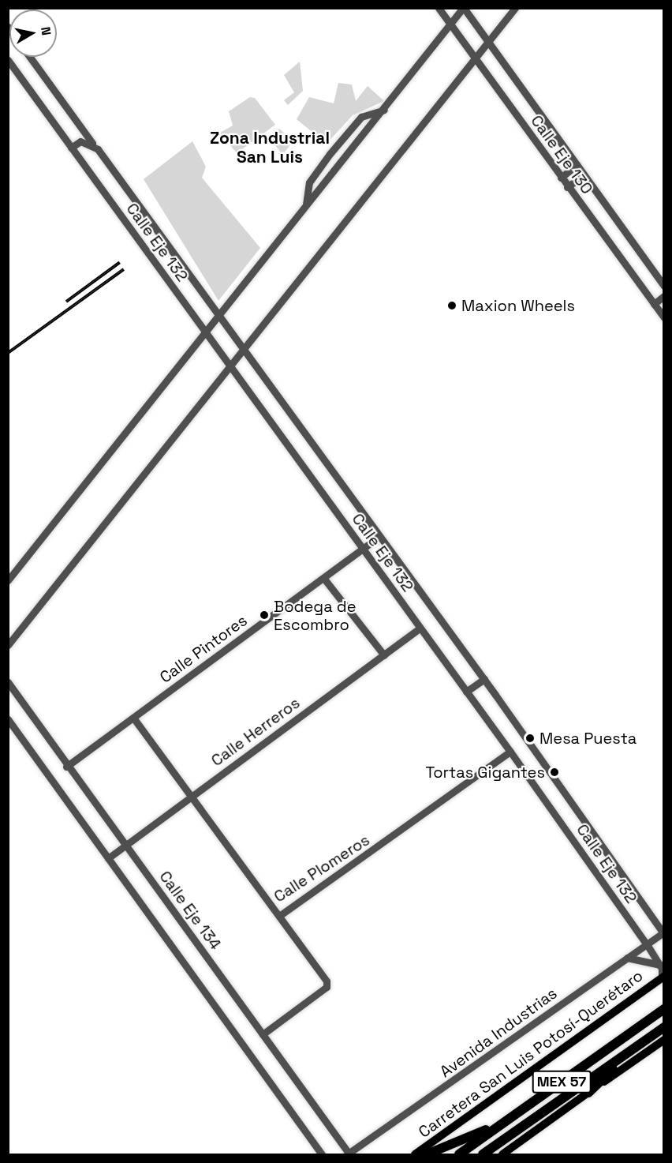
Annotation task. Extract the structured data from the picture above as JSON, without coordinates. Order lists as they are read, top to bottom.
{
  "streets": {
    "highway": ["MEX 57"],
    "main road": ["Carretera San Luis Potosí-Querétaro"],
    "street": [
      "Calle Eje 130",
      "Calle Eje 132",
      "Calle Pintores",
      "Calle Herreros",
      "Calle Plomeros",
      "Calle Eje 134",
      "Avenida Industrias"
    ]
  },
  "crossings": [
    ["Calle Eje 132", "Calle Pintores"],
    ["Calle Eje 132", "Calle Herreros"],
    ["Calle Eje 132", "Calle Plomeros"],
    ["Calle Eje 132", "Avenida Industrias"],
    ["Calle Eje 132", "Carretera San Luis Potosí-Querétaro"],
    ["Calle Pintores", "Calle Plomeros"],
    ["Calle Pintores", "Calle Eje 134"],
    ["Calle Herreros", "Calle Plomeros"],
    ["Calle Herreros", "Calle Eje 134"],
    ["Calle Eje 134", "Avenida Industrias"]
  ],
  "districts": ["Zona Industrial San Luis"],
  "places": [
    "Maxion Wheels",
    "Bodega de Escombro",
    "Mesa Puesta",
    "Tortas Gigantes"
  ],
  "north": "right"
}
